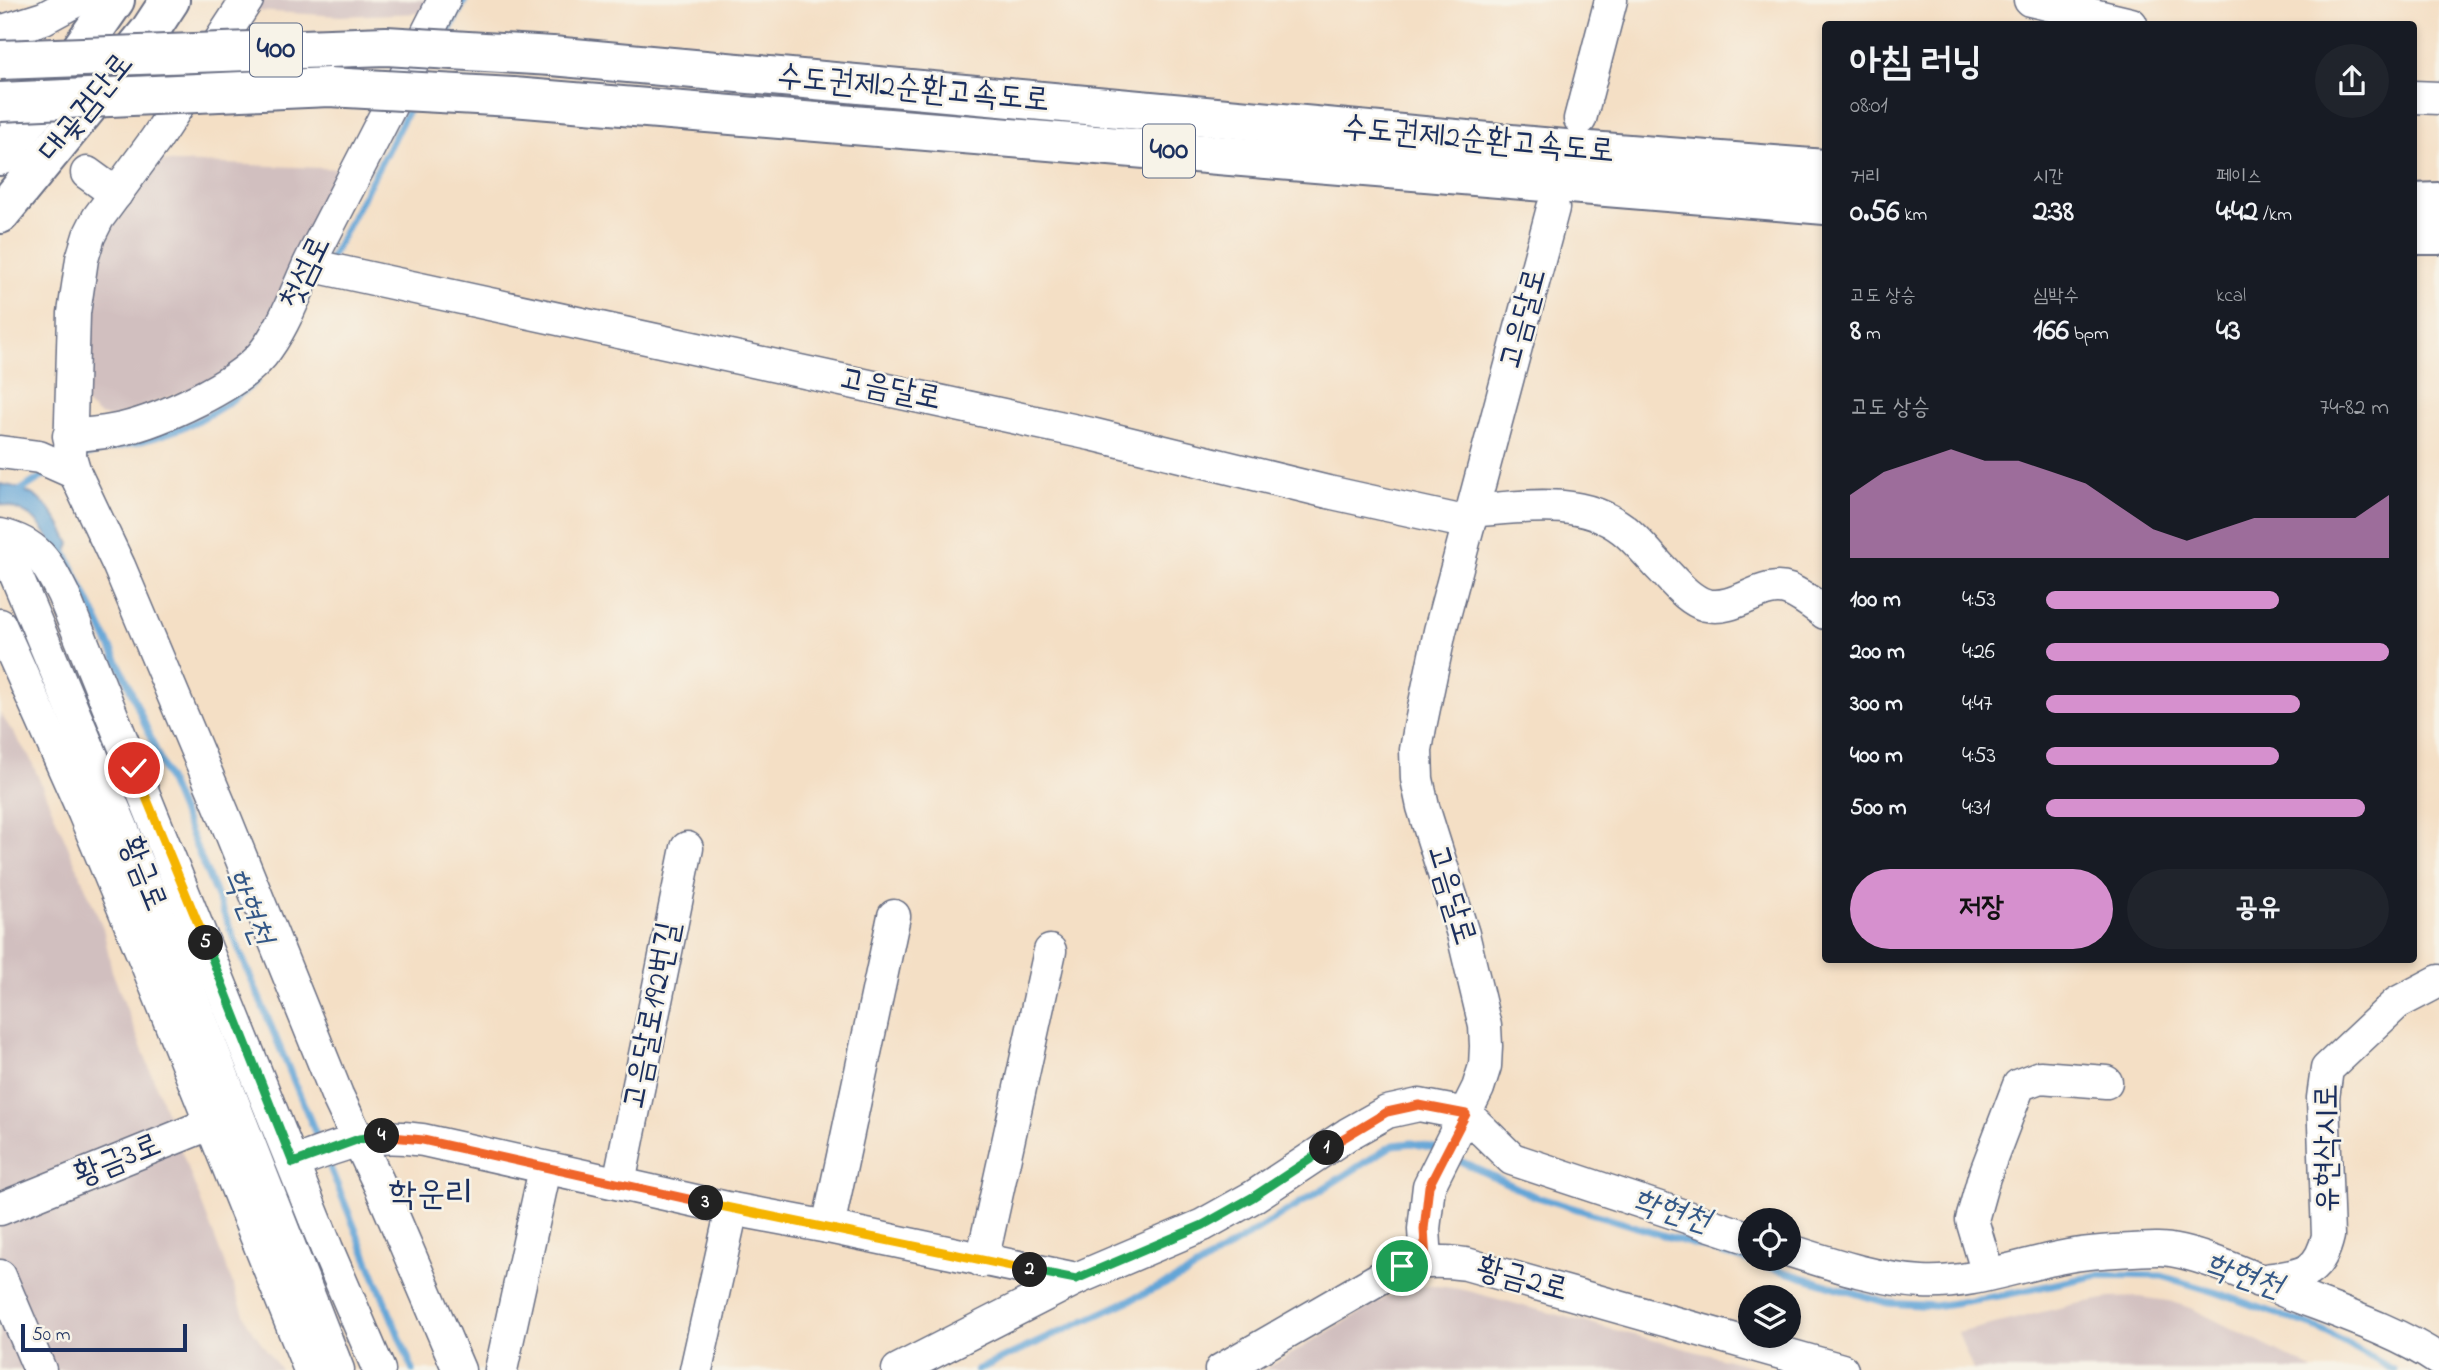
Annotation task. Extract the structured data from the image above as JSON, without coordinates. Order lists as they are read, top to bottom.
{
  "streets": {
    "main road": ["400", "수도권제2순환고속도로", "대곶검단로"],
    "street": [
      "첫섬로",
      "고음달로",
      "황금로",
      "고음달로192번길",
      "유현삭시로",
      "황금3로",
      "황금2로"
    ]
  },
  "crossings": [
    ["첫섬로", "고음달로"],
    ["고음달로", "황금2로"],
    ["황금로", "황금3로"]
  ],
  "districts": ["학운리"],
  "water": ["학현천"],
  "scale_bar": "50 m",
  "page": {
    "heading": ["아침 러닝", "08:01"],
    "stats": [
      ["거리", "0.56 km"],
      ["시간", "2:38"],
      ["페이스", "4:42 /km"],
      ["고도 상승", "8 m"],
      ["심박수", "166 bpm"],
      ["kcal", "43"]
    ],
    "chart": ["고도 상승", "74–82 m"],
    "list": [
      {
        "name": "100 m",
        "note": "4:53"
      },
      {
        "name": "200 m",
        "note": "4:26"
      },
      {
        "name": "300 m",
        "note": "4:47"
      },
      {
        "name": "400 m",
        "note": "4:53"
      },
      {
        "name": "500 m",
        "note": "4:31"
      }
    ],
    "buttons": ["저장", "공유"],
    "pins": [
      "5",
      "4",
      "1",
      "3",
      "2"
    ],
    "scale": "50 m"
  }
}
